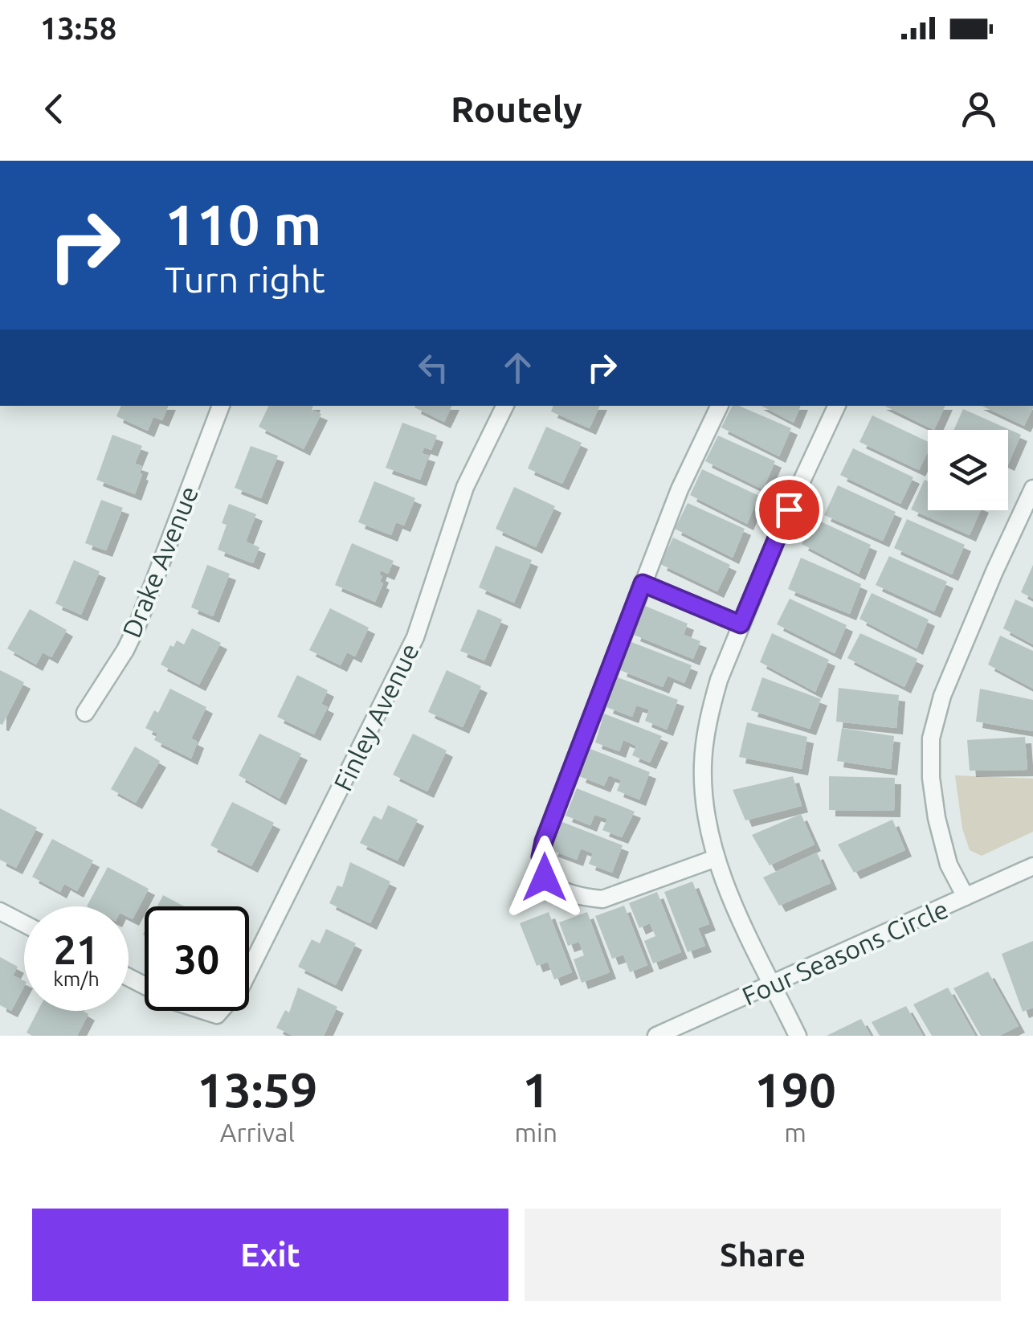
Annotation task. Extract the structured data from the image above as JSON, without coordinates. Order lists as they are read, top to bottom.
{
  "streets": {
    "street": ["Drake Avenue", "Finley Avenue", "Four Seasons Circle"]
  },
  "page": {
    "status": "13:58",
    "header": "Routely",
    "turn": ["110 m", "Turn right"],
    "speed": "21 km/h",
    "limit": "30",
    "eta": [
      "13:59",
      "Arrival",
      "1",
      "min",
      "190",
      "m"
    ],
    "buttons": ["Exit", "Share"]
  }
}
